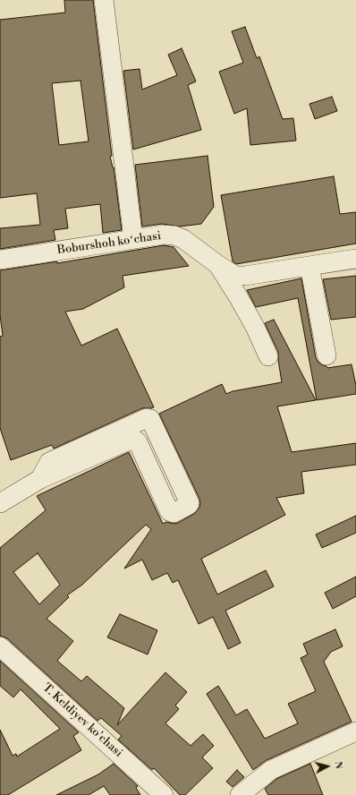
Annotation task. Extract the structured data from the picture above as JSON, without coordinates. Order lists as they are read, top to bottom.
{
  "streets": {
    "street": ["Boburshoh koʻchasi", "T. Keldiyev ko'chasi"]
  },
  "north": "right"
}
